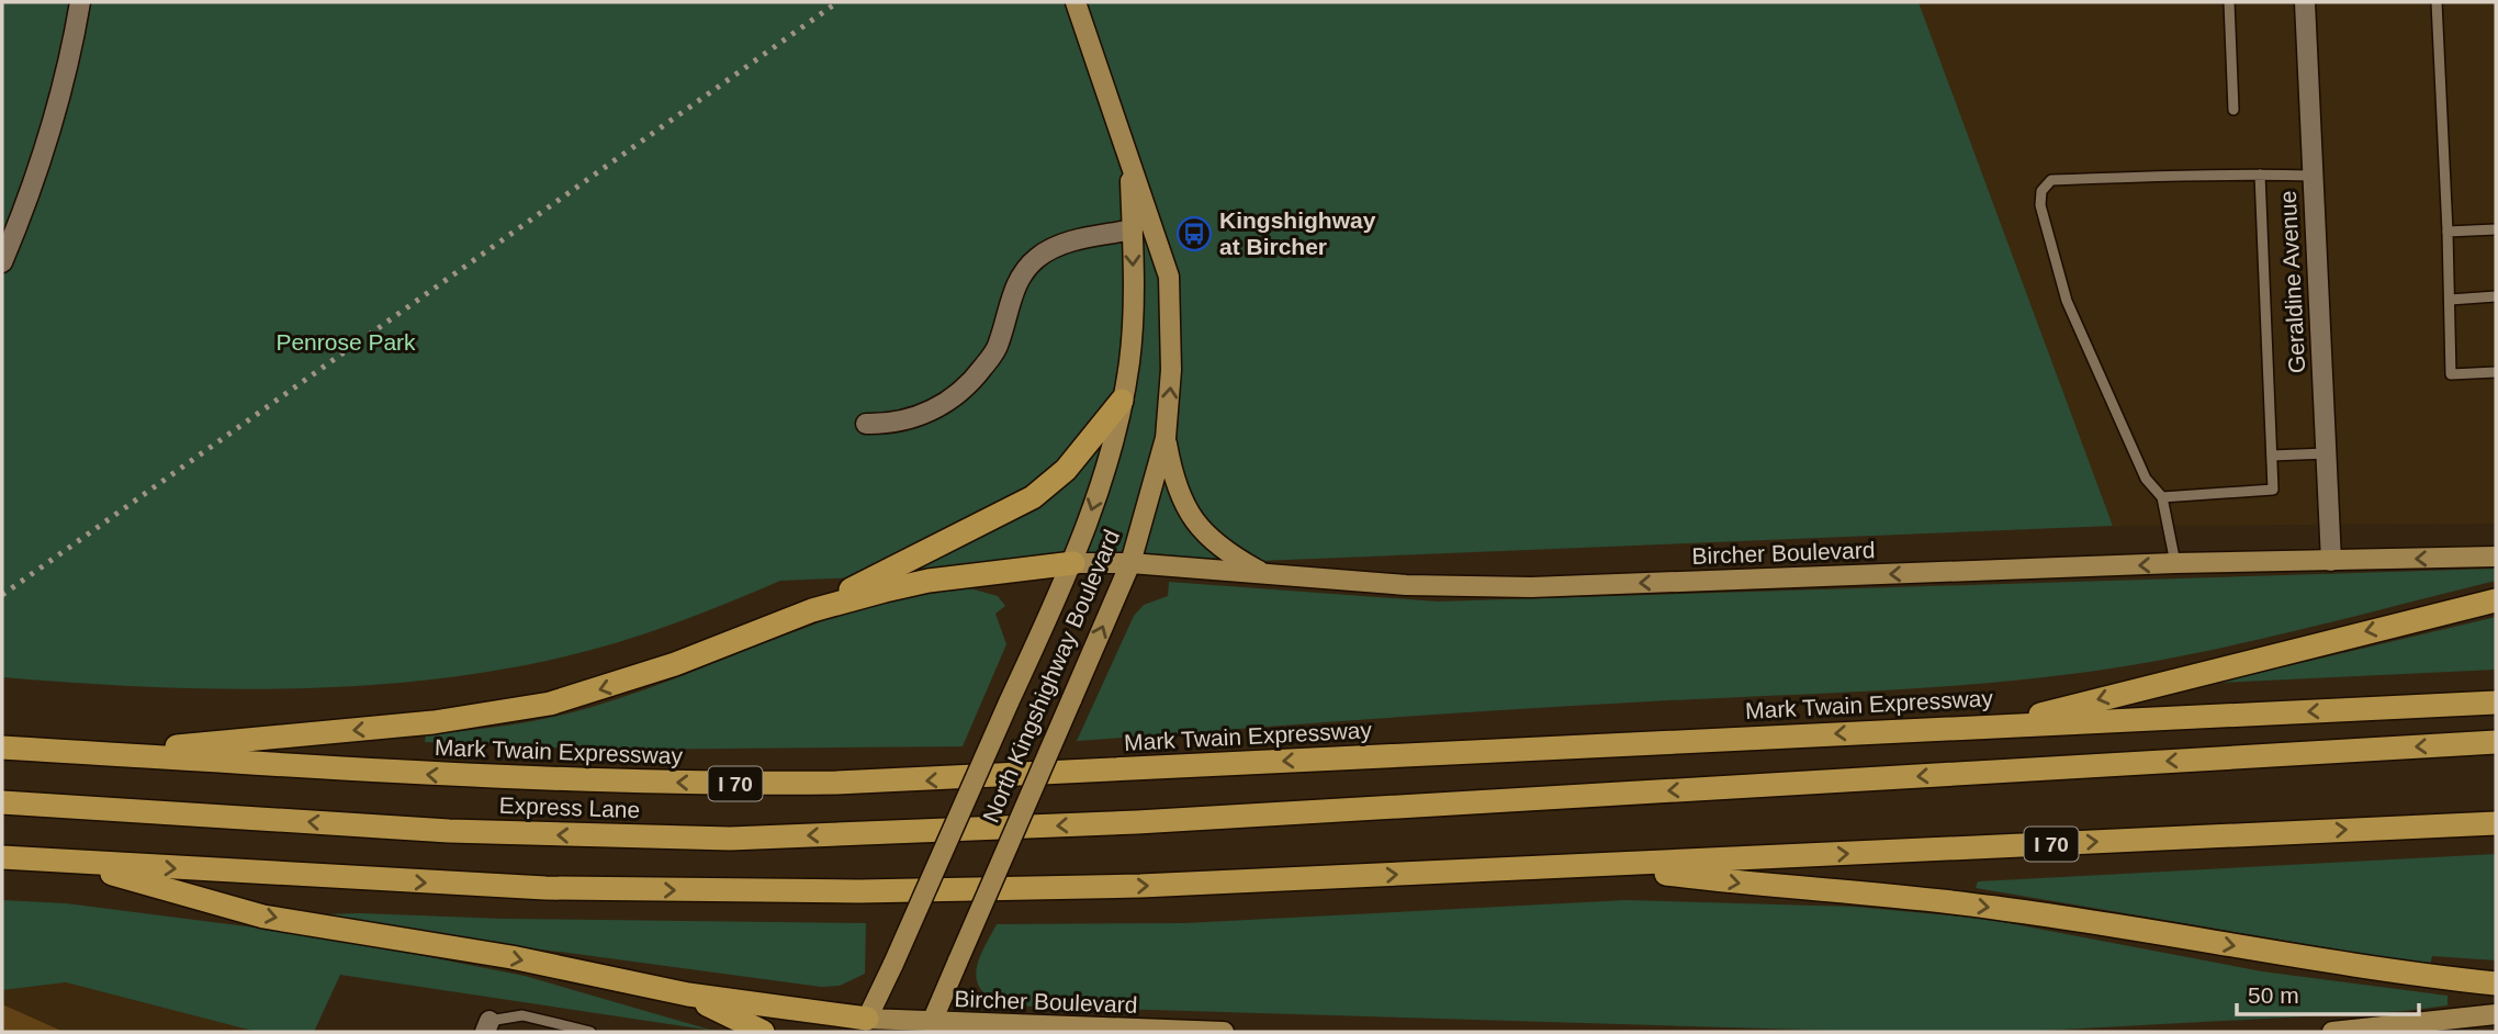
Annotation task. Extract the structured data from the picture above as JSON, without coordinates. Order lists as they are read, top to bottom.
{
  "streets": {
    "highway": ["Mark Twain Expressway", "I 70", "Express Lane"],
    "main road": ["Bircher Boulevard", "North Kingshighway Boulevard"],
    "street": ["Geraldine Avenue"]
  },
  "crossings": [
    ["Geraldine Avenue", "Bircher Boulevard"],
    ["Bircher Boulevard", "North Kingshighway Boulevard"]
  ],
  "one_way": ["Bircher Boulevard"],
  "parks": ["Penrose Park"],
  "places": {
    "bus stop": ["Kingshighway at Bircher"]
  },
  "scale_bar": "50 m"
}
